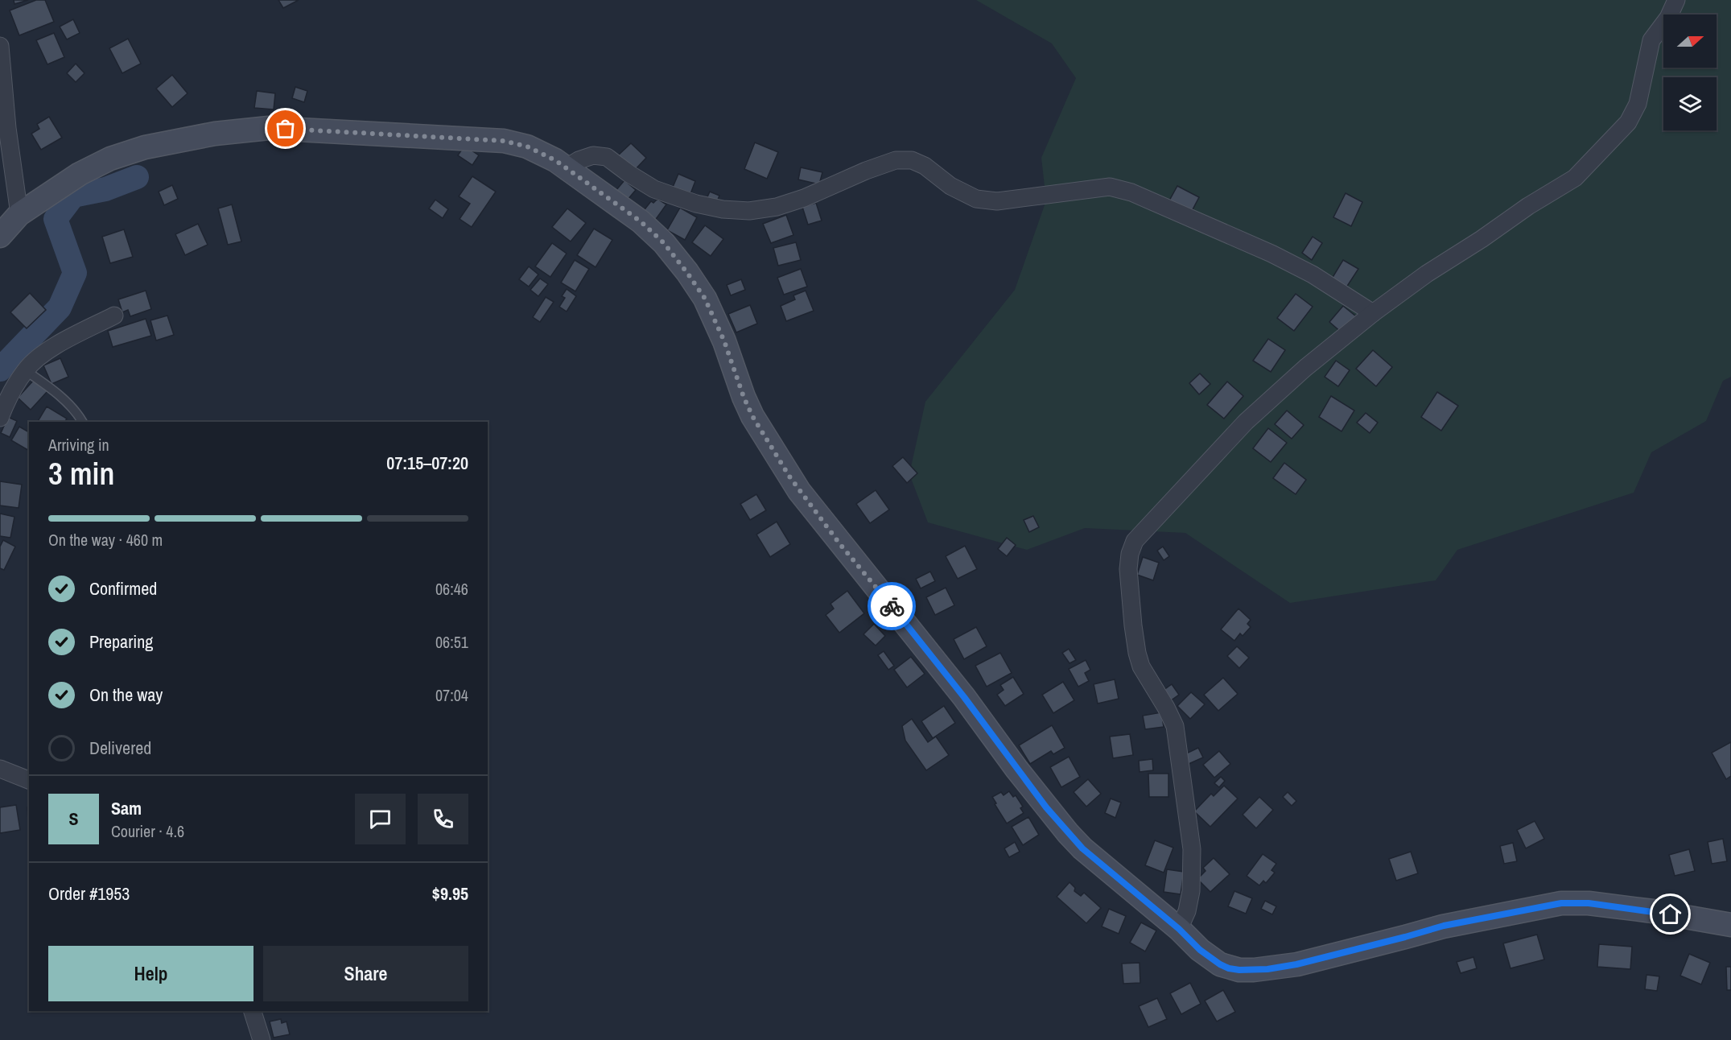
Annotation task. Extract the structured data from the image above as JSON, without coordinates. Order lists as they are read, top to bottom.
{
  "north": "right",
  "page": {
    "heading": ["3 min", "Arriving in", "07:15–07:20"],
    "panel": [
      "Sam",
      "Courier · 4.6",
      "Order #1953",
      "$9.95"
    ],
    "bar": "On the way · 460 m",
    "list": [
      ["Confirmed", "06:46"],
      ["Preparing", "06:51"],
      ["On the way", "07:04"],
      "Delivered"
    ],
    "round": "S",
    "buttons": ["Help", "Share"]
  }
}
